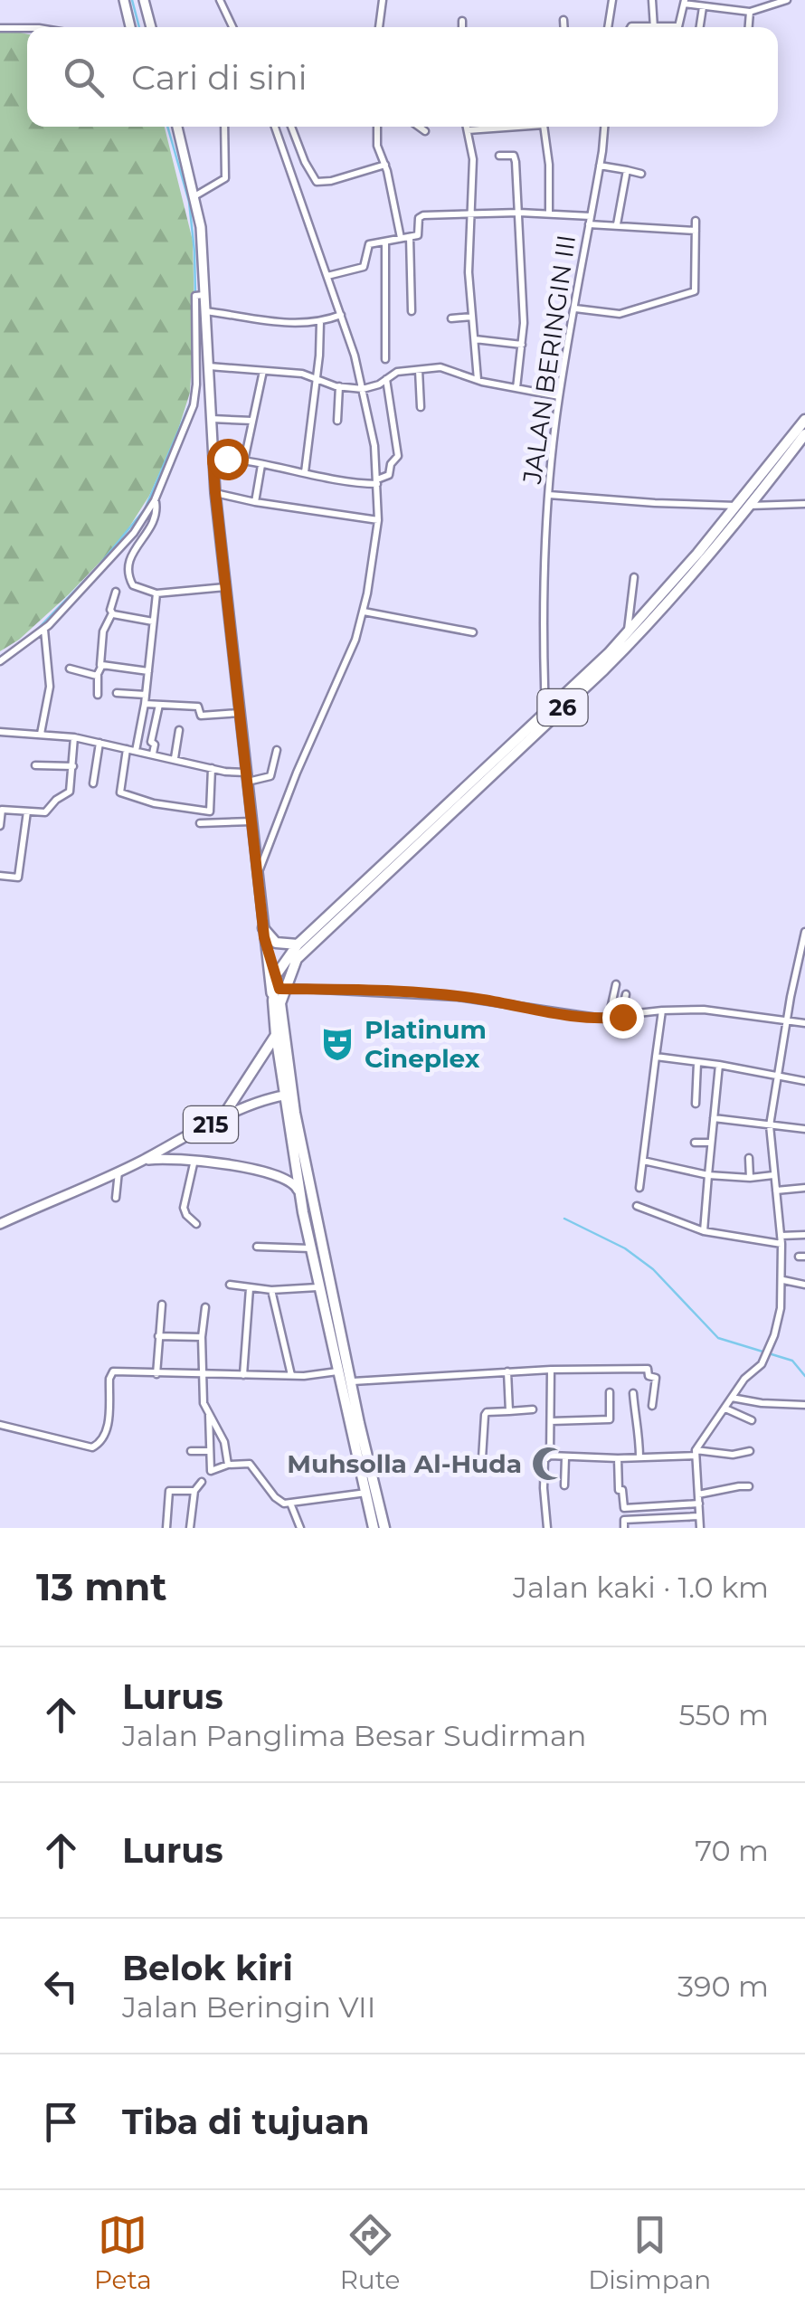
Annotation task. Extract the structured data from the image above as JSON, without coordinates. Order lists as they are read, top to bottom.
{
  "streets": {
    "highway": ["26", "215"],
    "street": ["JALAN BERINGIN III"]
  },
  "crossings": [
    ["JALAN BERINGIN III", "26"],
    ["26", "215"]
  ],
  "places": {
    "theatre": ["Platinum Cineplex"],
    "mosque": ["Muhsolla Al-Huda"]
  },
  "page": {
    "search": "Cari di sini",
    "heading": ["13 mnt", "Jalan kaki · 1.0 km"],
    "list": [
      ["Lurus", "Jalan Panglima Besar Sudirman", "550 m"],
      ["Lurus", "70 m"],
      ["Belok kiri", "Jalan Beringin VII", "390 m"],
      "Tiba di tujuan"
    ],
    "nav": ["Peta", "Rute", "Disimpan"]
  }
}
